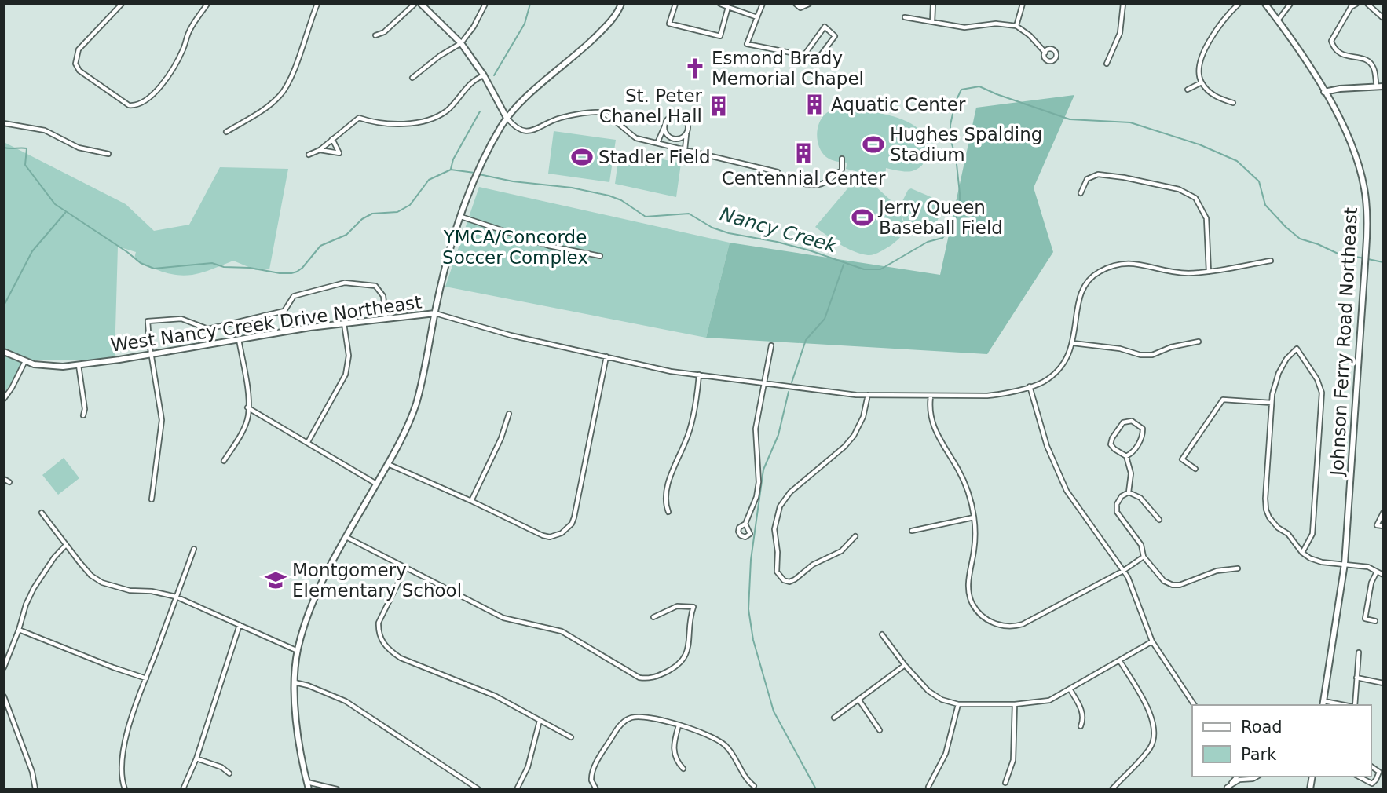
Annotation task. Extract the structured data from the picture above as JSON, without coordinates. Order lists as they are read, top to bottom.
{
  "streets": {
    "main road": ["West Nancy Creek Drive Northeast", "Johnson Ferry Road Northeast"]
  },
  "water": ["Nancy Creek"],
  "parks": ["YMCA/Concorde Soccer Complex"],
  "places": {
    "church": ["Esmond Brady Memorial Chapel"],
    "building": ["Aquatic Center", "St. Peter Chanel Hall", "Centennial Center"],
    "sports": ["Hughes Spalding Stadium", "Stadler Field", "Jerry Queen Baseball Field"],
    "school or university": ["Montgomery Elementary School"]
  },
  "legend": ["Road", "Park"]
}
